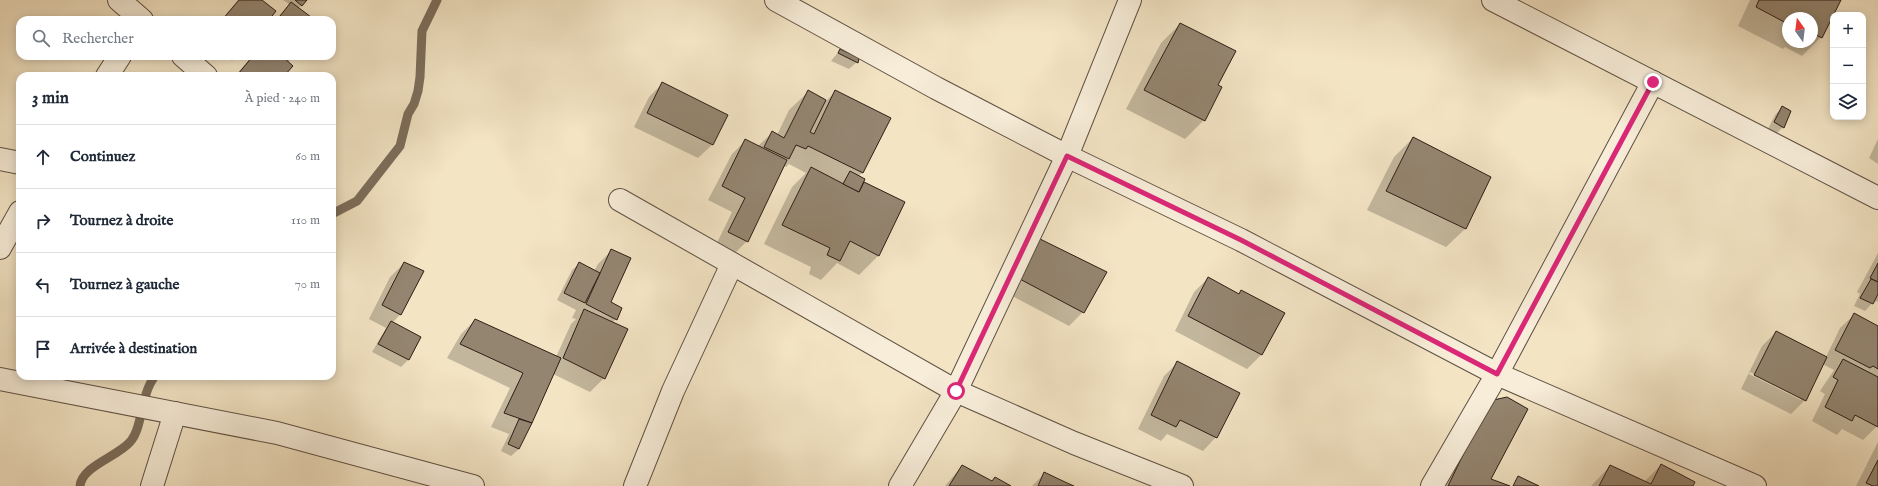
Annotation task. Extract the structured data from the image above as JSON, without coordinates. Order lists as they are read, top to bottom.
{
  "north": "top",
  "page": {
    "map_buttons": ["+", "−"],
    "search": "Rechercher",
    "heading": ["3 min", "À pied · 240 m"],
    "list": [
      ["Continuez", "60 m"],
      ["Tournez à droite", "110 m"],
      ["Tournez à gauche", "70 m"],
      "Arrivée à destination"
    ]
  }
}
